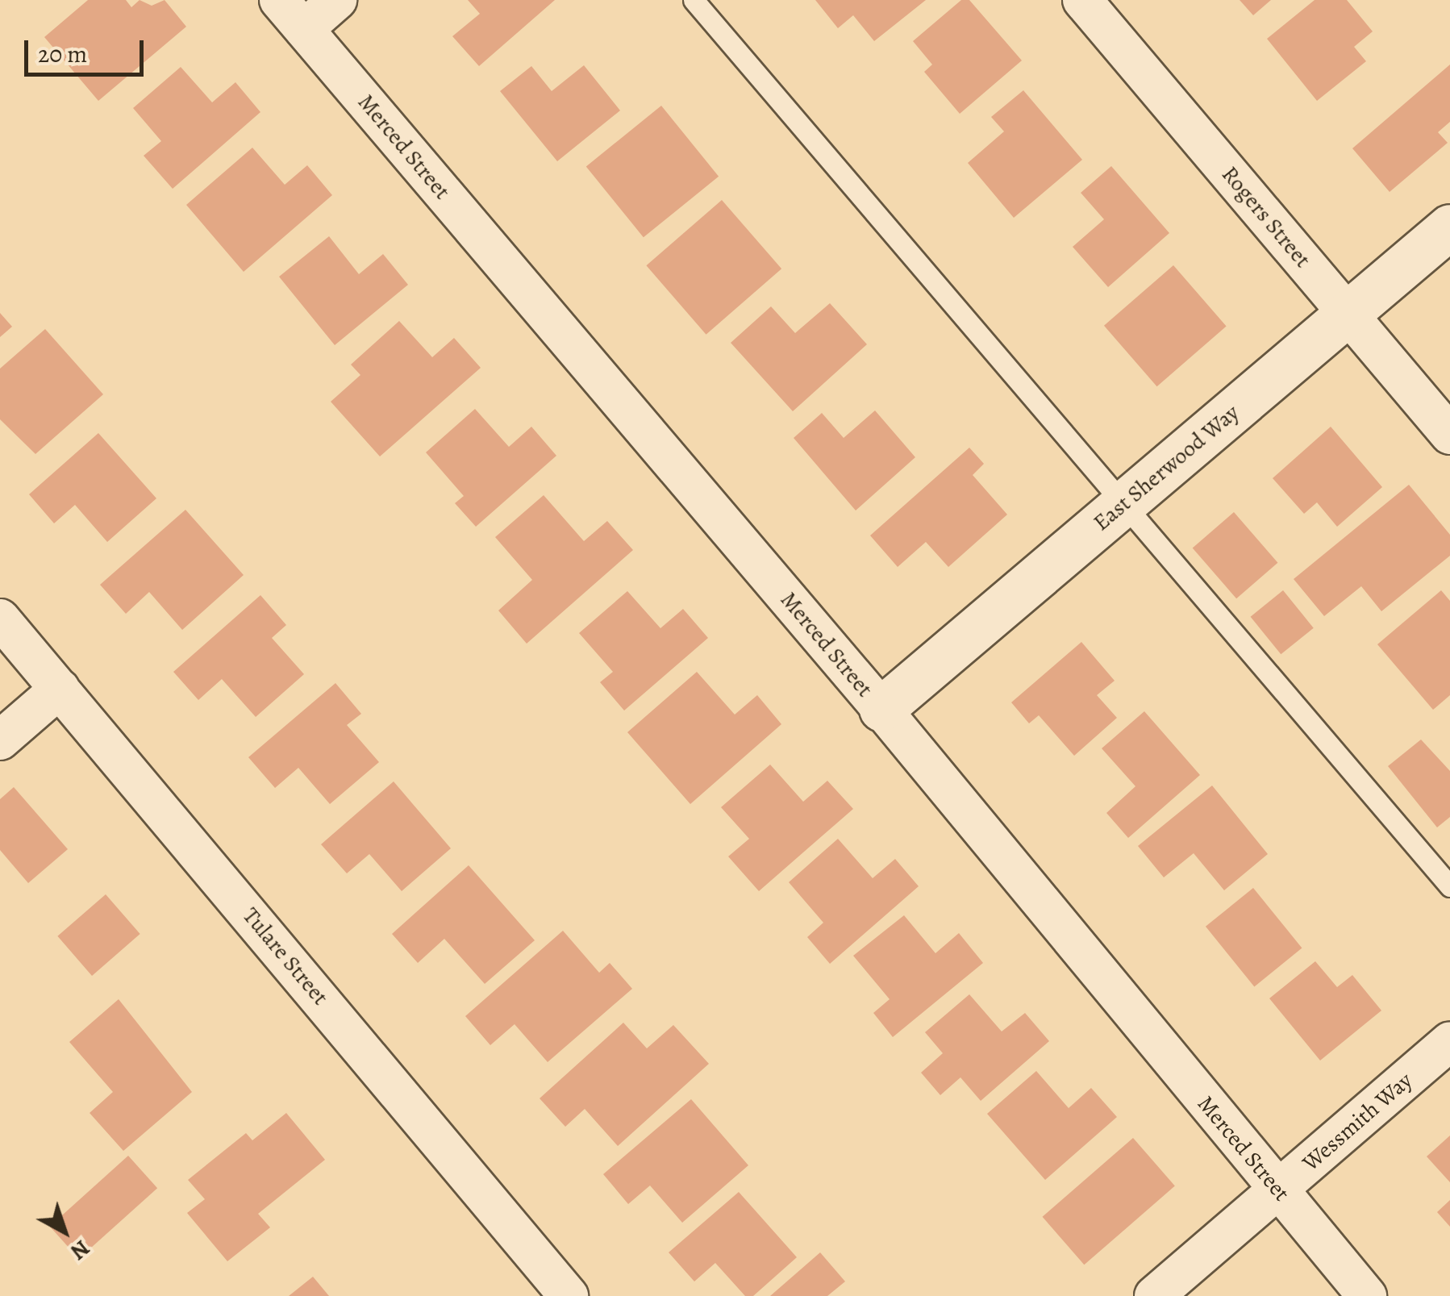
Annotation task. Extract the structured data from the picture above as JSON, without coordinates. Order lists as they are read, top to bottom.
{
  "streets": {
    "street": [
      "Merced Street",
      "Rogers Street",
      "East Sherwood Way",
      "Tulare Street",
      "Wessmith Way"
    ]
  },
  "crossings": [
    ["Merced Street", "East Sherwood Way"],
    ["Merced Street", "Wessmith Way"],
    ["Rogers Street", "East Sherwood Way"]
  ],
  "scale_bar": "20 m",
  "north": "bottom right"
}
